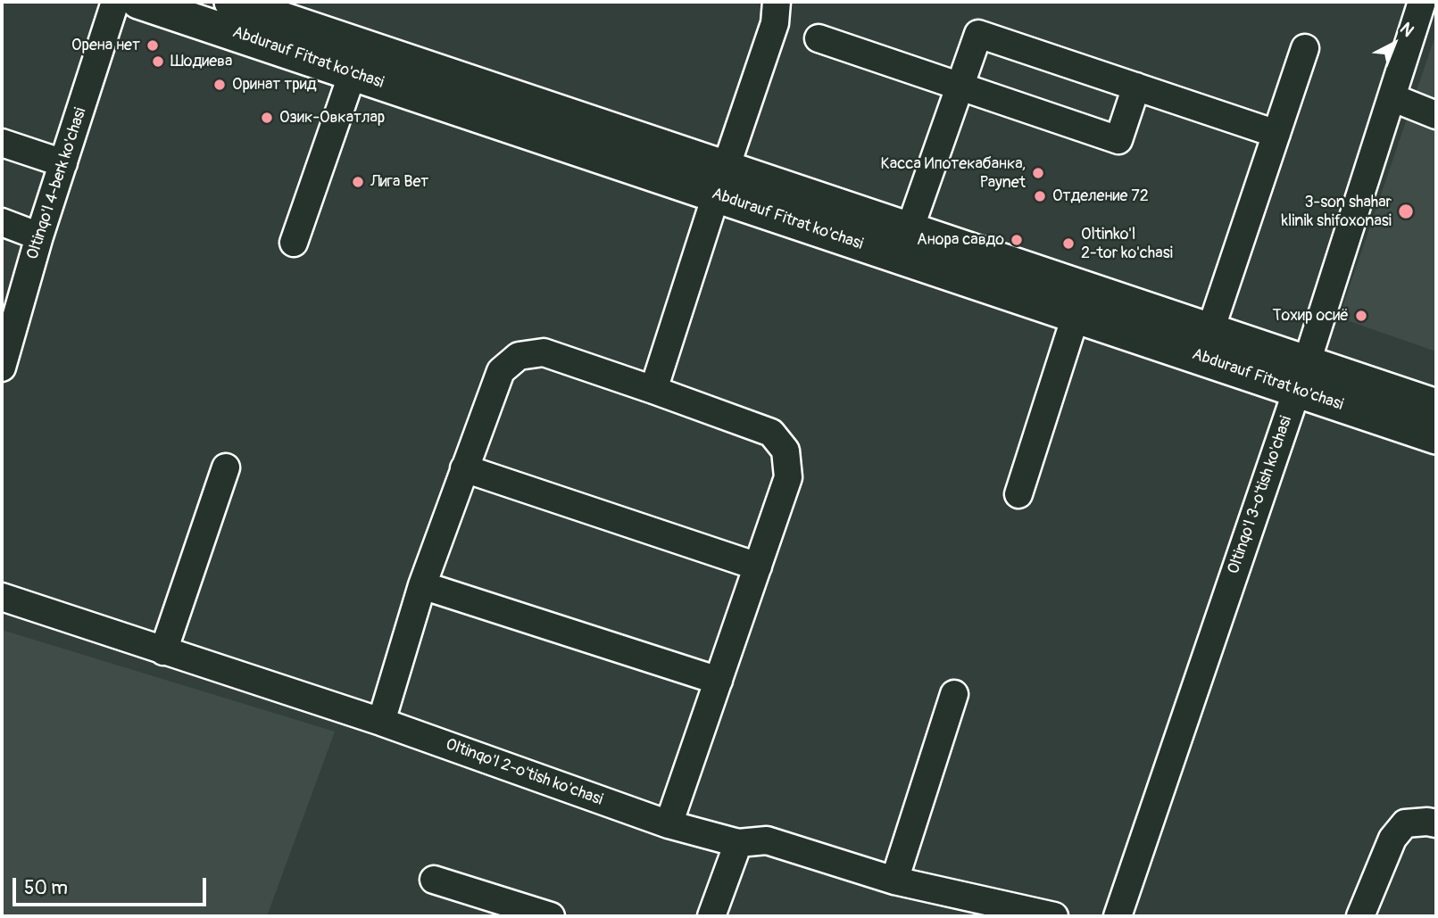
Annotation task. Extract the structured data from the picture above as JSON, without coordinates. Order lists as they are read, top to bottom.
{
  "streets": {
    "main road": ["Abdurauf Fitrat ko'chasi"],
    "street": ["Oltinqo'l 4-berk ko'chasi", "Oltinqo'l 3-o'tish ko'chasi", "Oltinqo'l 2-o'tish ko'chasi"]
  },
  "crossings": [
    ["Abdurauf Fitrat ko'chasi", "Oltinqo'l 3-o'tish ko'chasi"]
  ],
  "places": [
    "Орена нет",
    "Шодиева",
    "Оринат трид",
    "Озик-Овкатлар",
    "Касса Ипотекабанка, Paynet",
    "Лига Вет",
    "Отделение 72",
    "3-son shahar klinik shifoxonasi",
    "Анора савдо",
    "Oltinko'l 2-tor ko'chasi",
    "Тохир осиё"
  ],
  "scale_bar": "50 m",
  "north": "top right"
}
